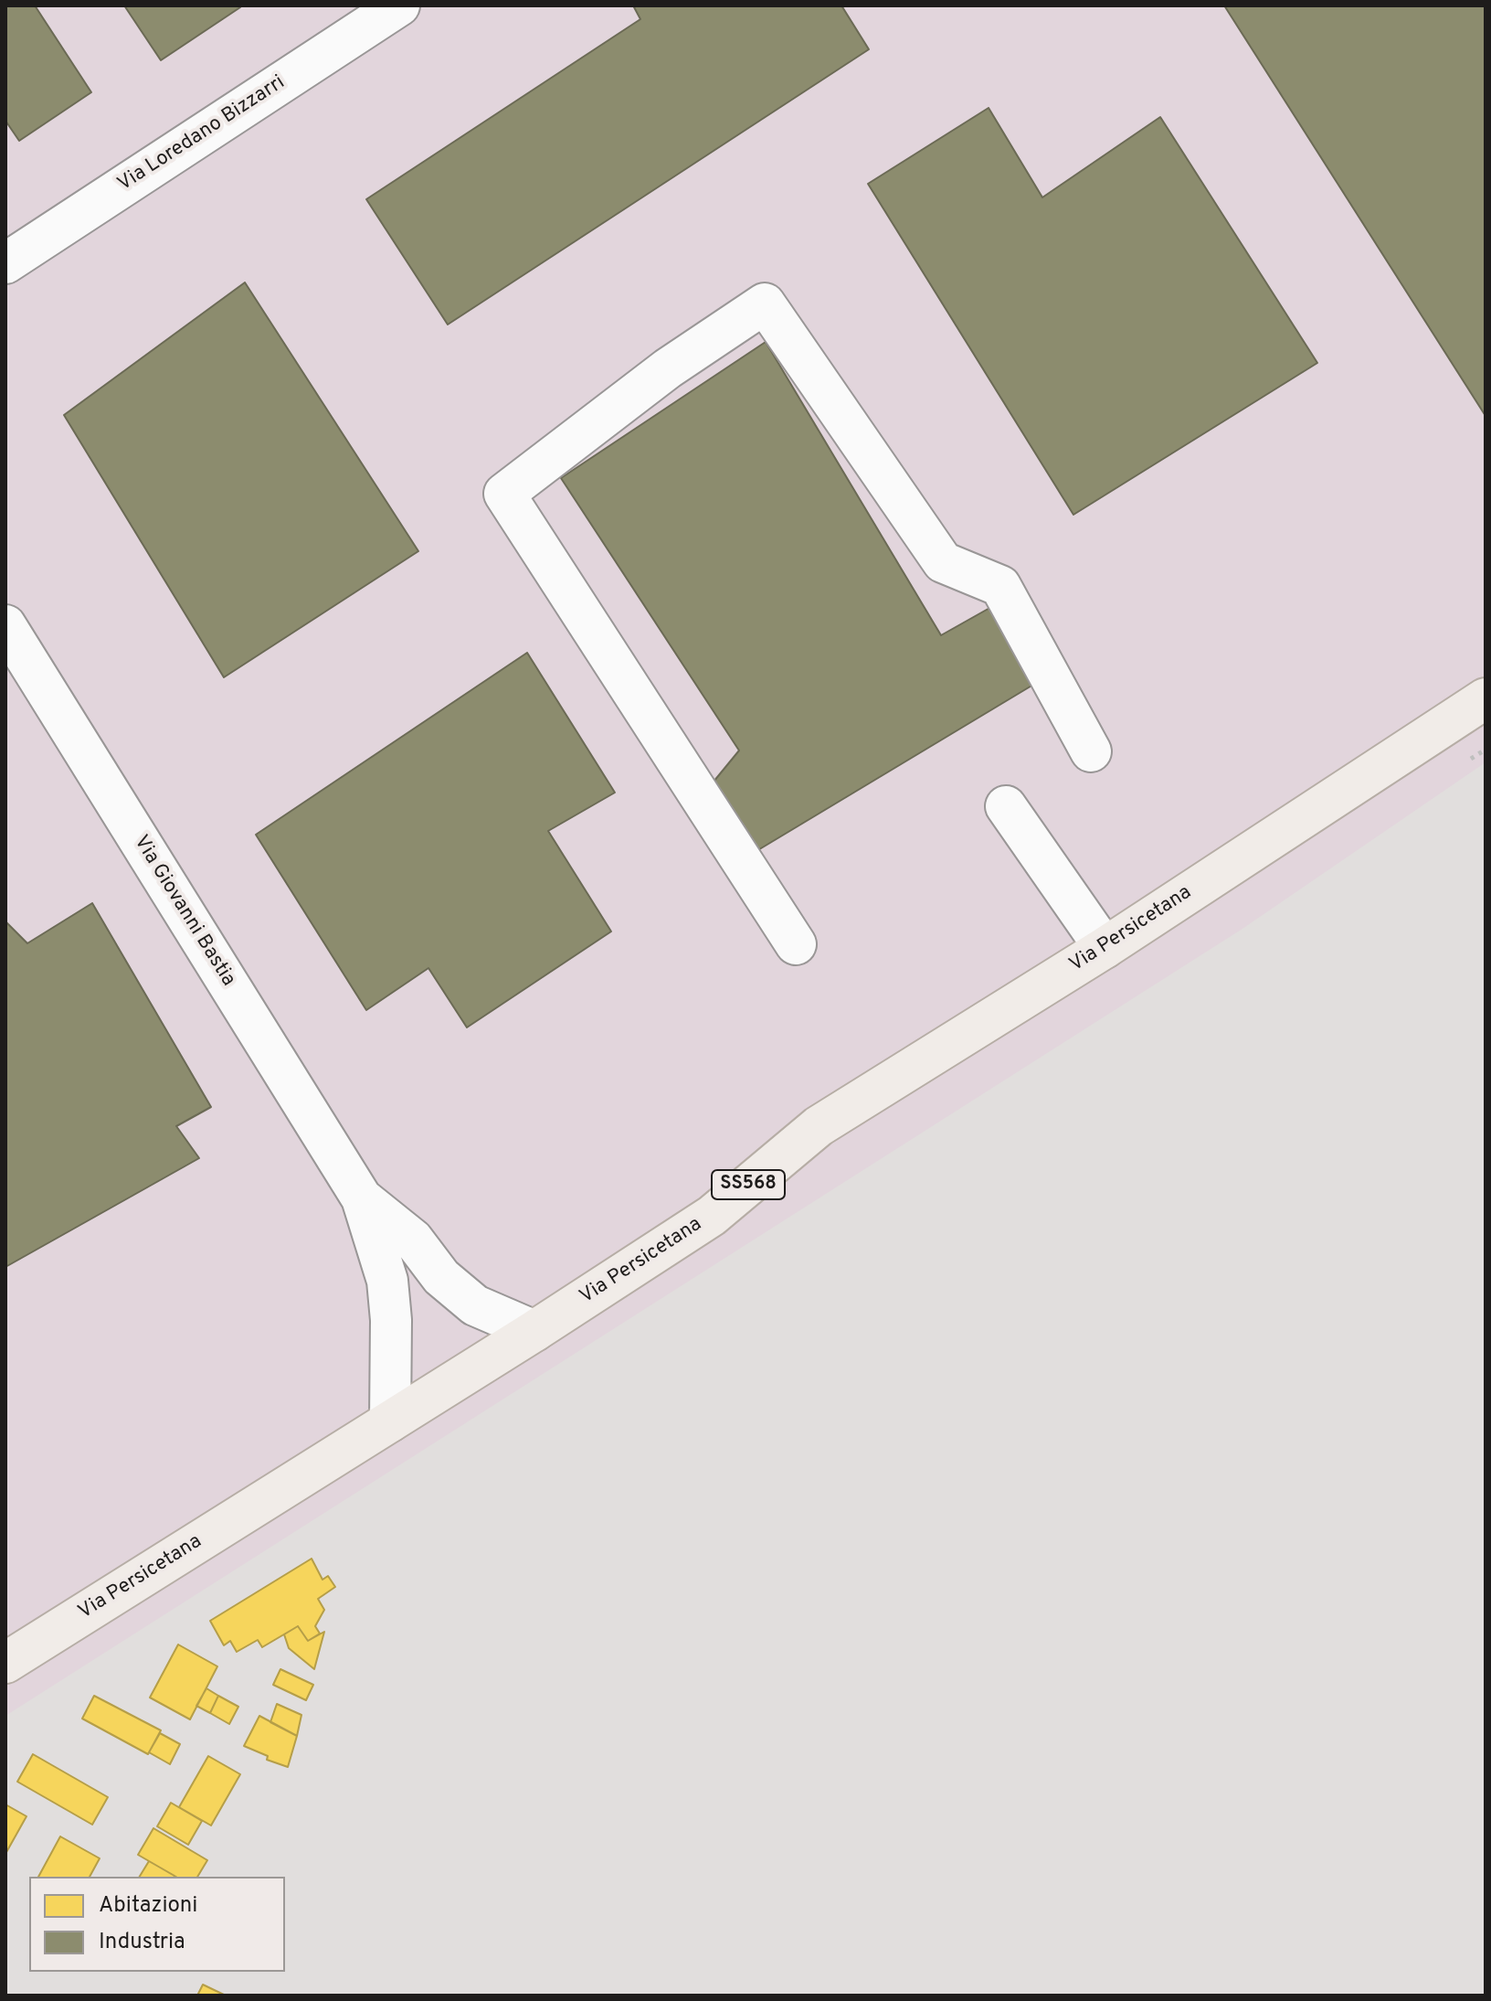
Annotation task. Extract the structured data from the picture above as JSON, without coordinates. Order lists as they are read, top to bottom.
{
  "streets": {
    "main road": ["Via Persicetana", "SS568"],
    "street": ["Via Loredano Bizzarri", "Via Giovanni Bastia"]
  },
  "crossings": [
    ["Via Giovanni Bastia", "Via Persicetana"]
  ],
  "legend": ["Abitazioni", "Industria"]
}
